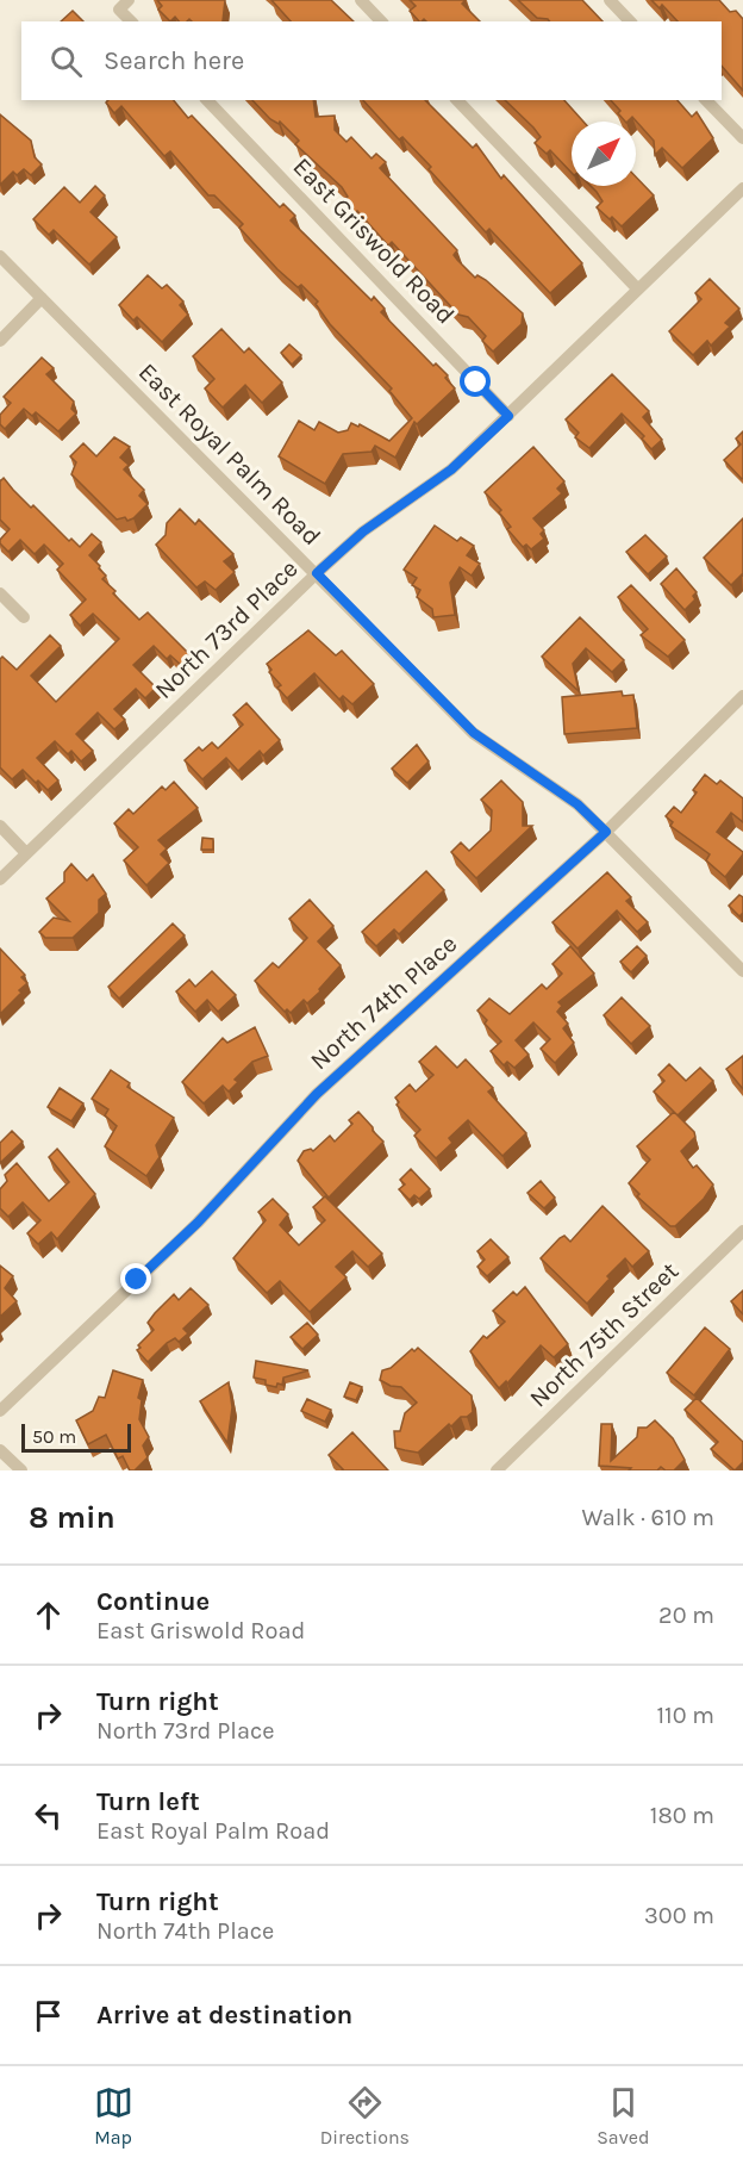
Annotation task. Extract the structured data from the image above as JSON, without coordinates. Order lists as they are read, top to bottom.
{
  "streets": {
    "street": [
      "East Griswold Road",
      "East Royal Palm Road",
      "North 73rd Place",
      "North 74th Place",
      "North 75th Street"
    ]
  },
  "crossings": [
    ["East Griswold Road", "North 73rd Place"],
    ["East Royal Palm Road", "North 73rd Place"],
    ["East Royal Palm Road", "North 74th Place"]
  ],
  "scale_bar": "50 m",
  "north": "top right",
  "page": {
    "search": "Search here",
    "scale": "50 m",
    "heading": ["8 min", "Walk · 610 m"],
    "list": [
      ["Continue", "East Griswold Road", "20 m"],
      ["Turn right", "North 73rd Place", "110 m"],
      ["Turn left", "East Royal Palm Road", "180 m"],
      ["Turn right", "North 74th Place", "300 m"],
      "Arrive at destination"
    ],
    "nav": ["Map", "Directions", "Saved"]
  }
}
